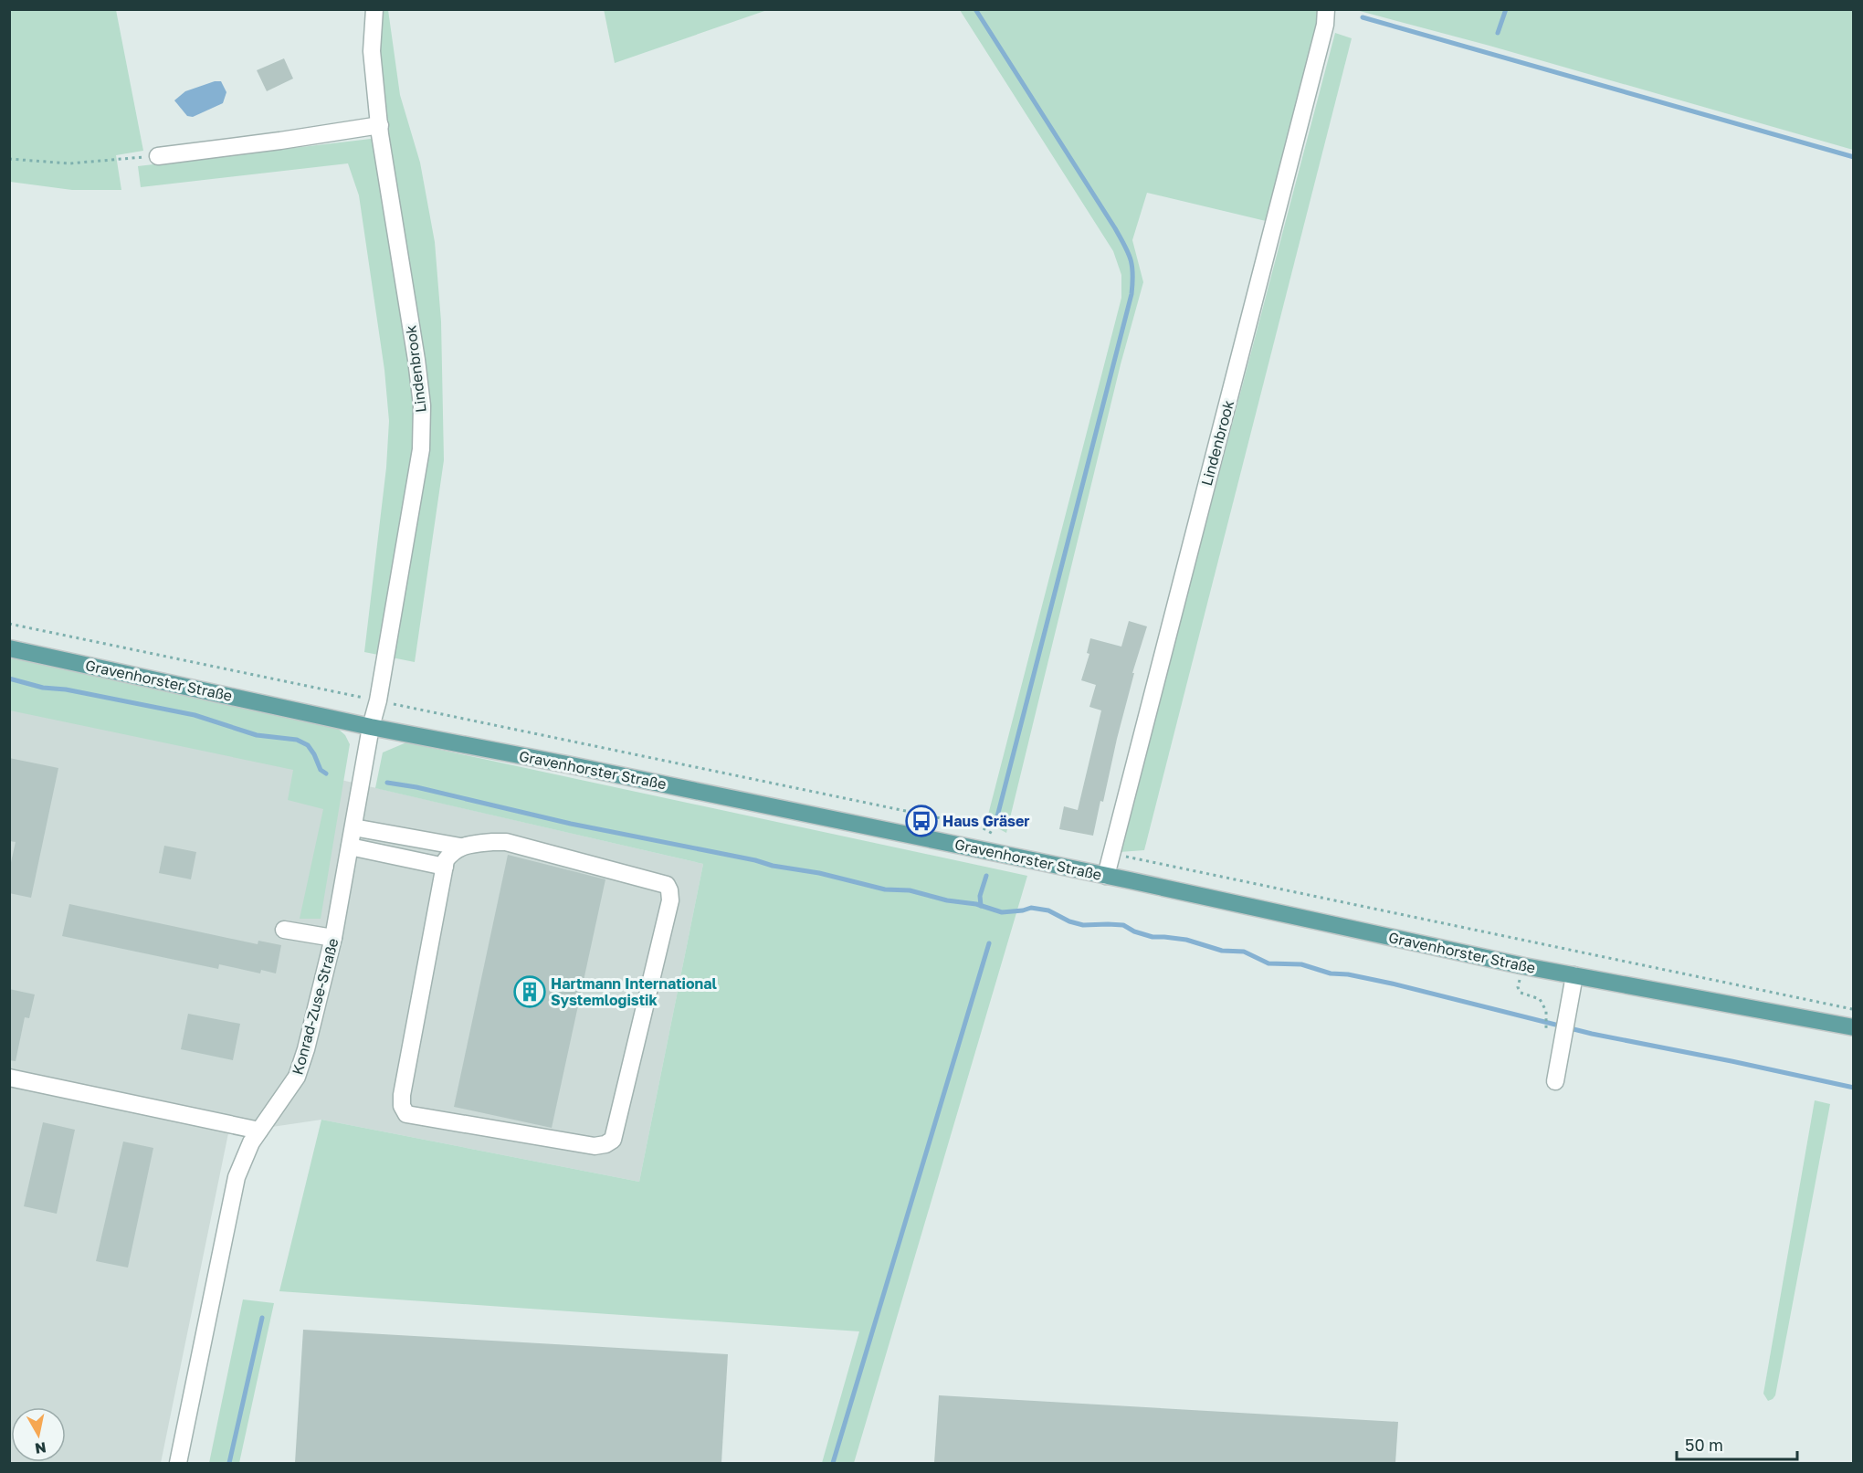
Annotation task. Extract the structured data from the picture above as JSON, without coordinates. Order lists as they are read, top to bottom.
{
  "streets": {
    "main road": ["Gravenhorster Straße"],
    "street": ["Lindenbrook", "Konrad-Zuse-Straße"]
  },
  "crossings": [
    ["Lindenbrook", "Gravenhorster Straße"],
    ["Lindenbrook", "Konrad-Zuse-Straße"],
    ["Gravenhorster Straße", "Konrad-Zuse-Straße"]
  ],
  "places": {
    "bus stop": ["Haus Gräser"],
    "building": ["Hartmann International Systemlogistik"]
  },
  "scale_bar": "50 m",
  "north": "bottom"
}
